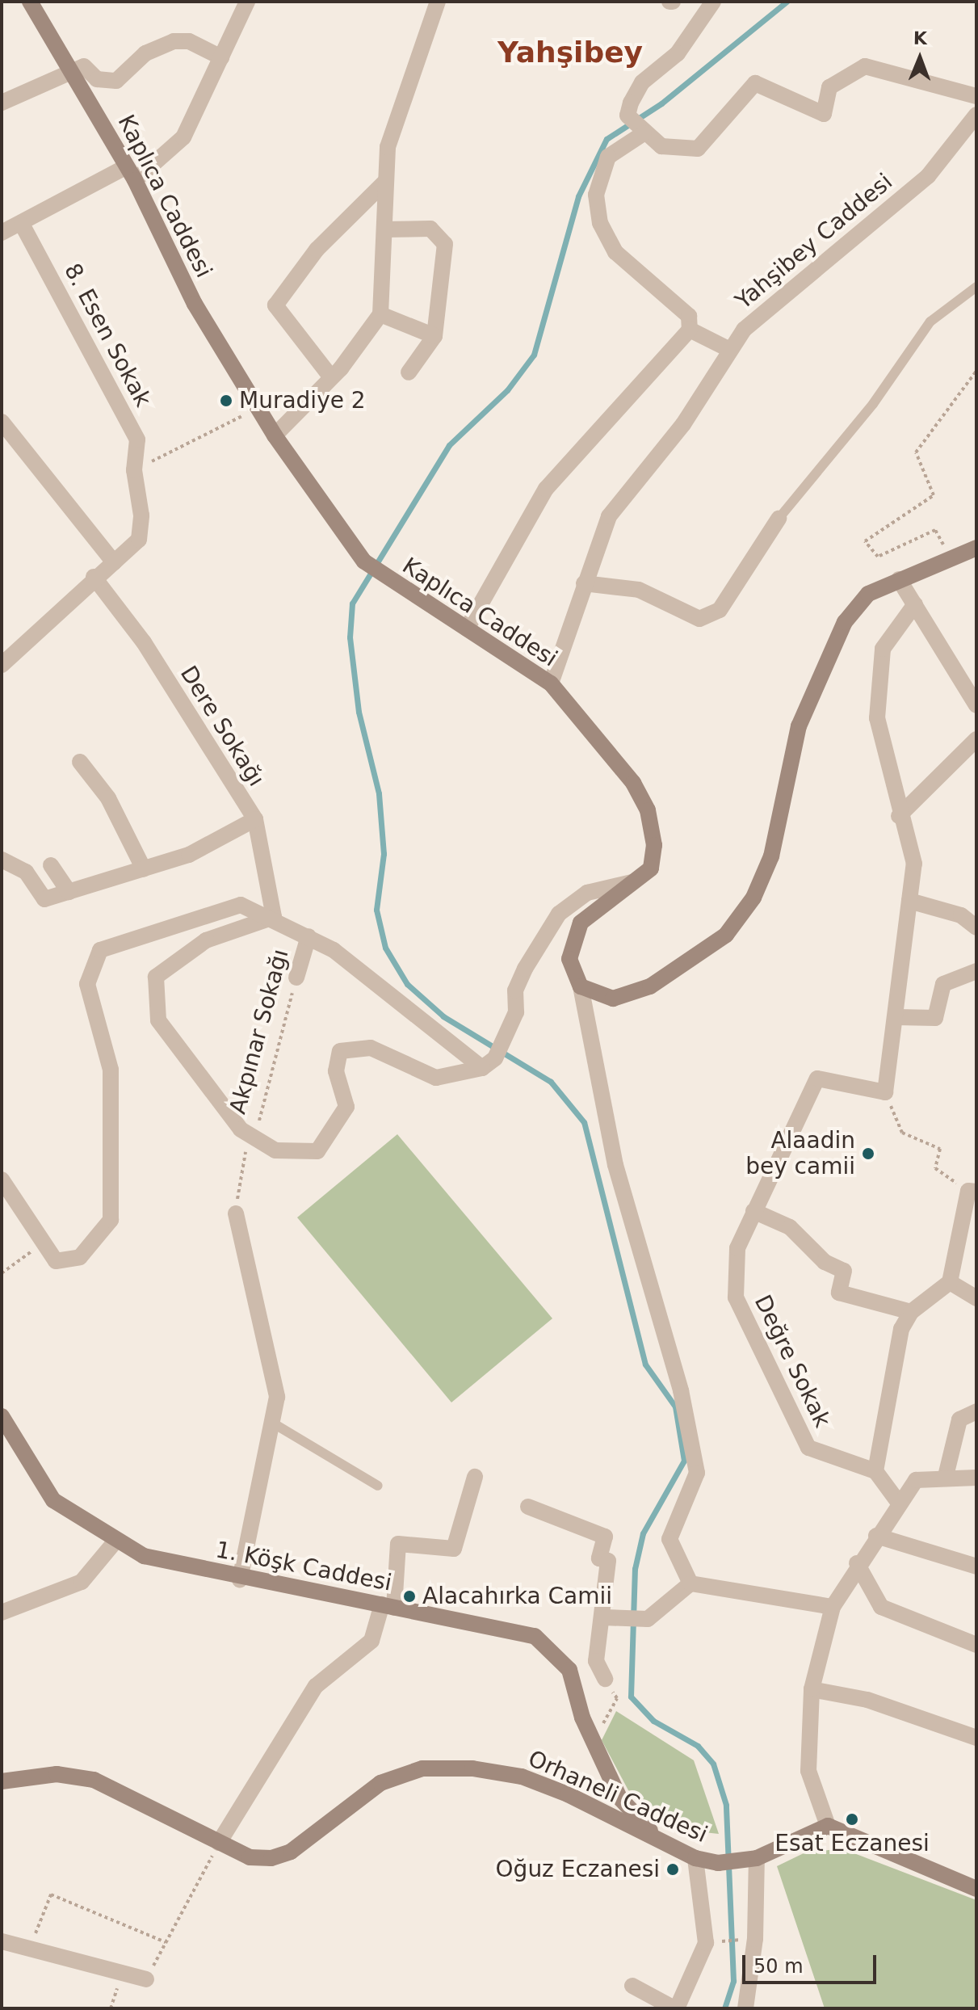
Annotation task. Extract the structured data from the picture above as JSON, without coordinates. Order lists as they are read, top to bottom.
{
  "streets": {
    "main road": ["Kaplıca Caddesi", "1. Köşk Caddesi", "Orhaneli Caddesi"],
    "street": [
      "Yahşibey Caddesi",
      "8. Esen Sokak",
      "Dere Sokağı",
      "Akpınar Sokağı",
      "Değre Sokak"
    ]
  },
  "crossings": [
    ["Kaplıca Caddesi", "Yahşibey Caddesi"],
    ["1. Köşk Caddesi", "Orhaneli Caddesi"]
  ],
  "districts": ["Yahşibey"],
  "places": [
    "Muradiye 2",
    "Alaadin bey camii",
    "Alacahırka Camii",
    "Esat Eczanesi",
    "Oğuz Eczanesi"
  ],
  "scale_bar": "50 m",
  "north": "top"
}
